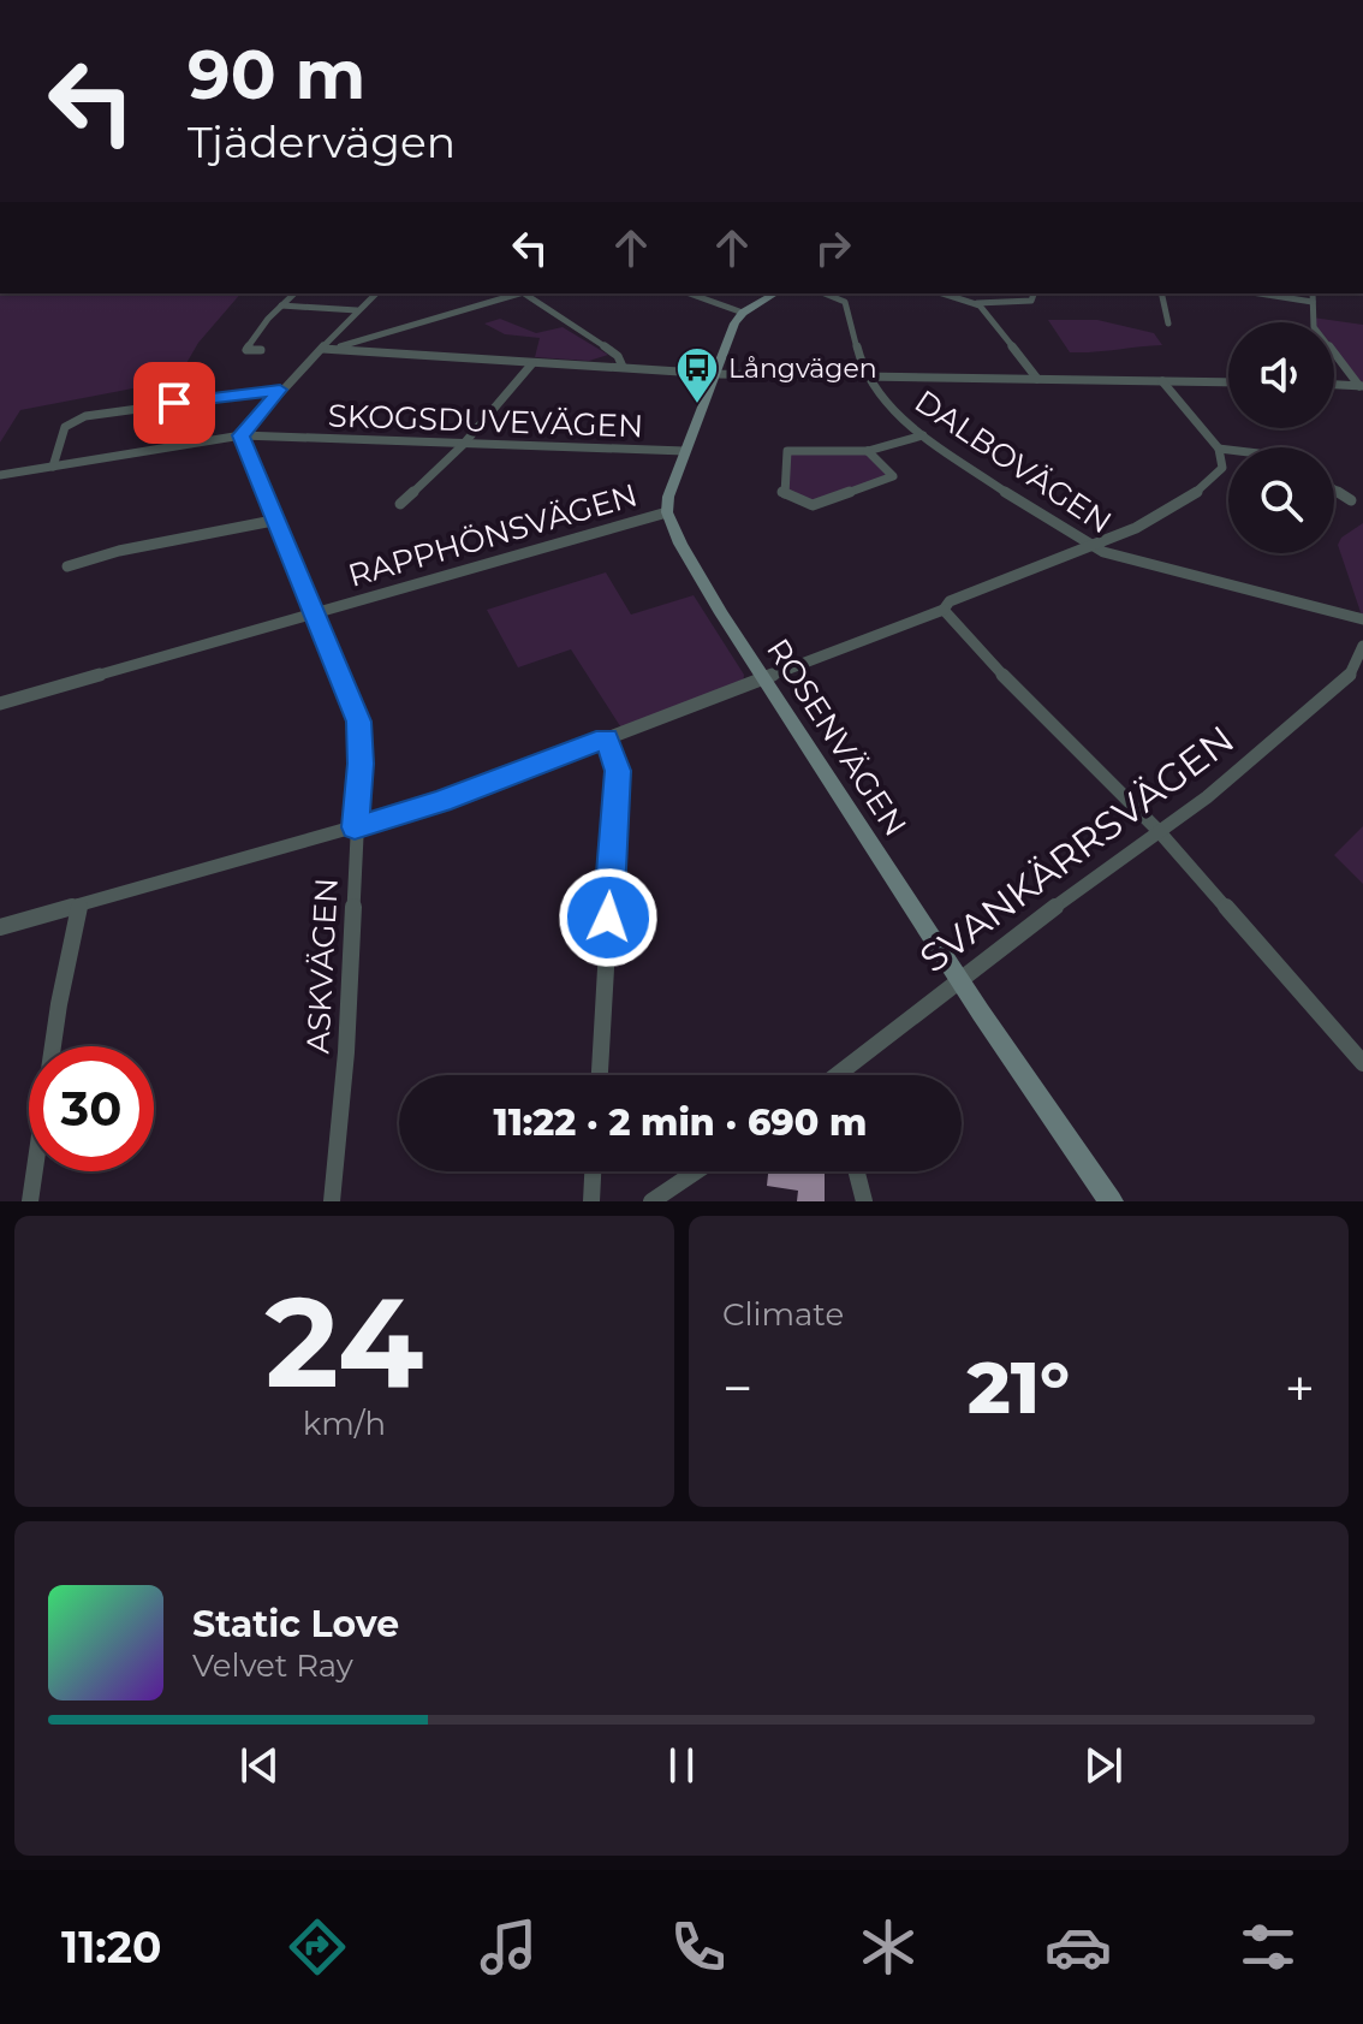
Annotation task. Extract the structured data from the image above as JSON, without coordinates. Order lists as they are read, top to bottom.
{
  "streets": {
    "street": [
      "SKOGSDUVEVÄGEN",
      "DALBOVÄGEN",
      "RAPPHÖNSVÄGEN",
      "ROSENVÄGEN",
      "SVANKÄRRSVÄGEN",
      "ASKVÄGEN"
    ]
  },
  "crossings": [
    ["SKOGSDUVEVÄGEN", "ASKVÄGEN"],
    ["RAPPHÖNSVÄGEN", "ROSENVÄGEN"],
    ["RAPPHÖNSVÄGEN", "ASKVÄGEN"],
    ["ROSENVÄGEN", "SVANKÄRRSVÄGEN"]
  ],
  "places": {
    "bus stop": ["Långvägen"]
  },
  "page": {
    "turn": ["90 m", "Tjädervägen"],
    "limit": "30",
    "trip": "11:22 · 2 min · 690 m",
    "tile": [
      ["24", "km/h"],
      "Climate"
    ],
    "heat": ["−", "21°", "+"],
    "song": ["Static Love", "Velvet Ray"],
    "tabs": "11:20"
  }
}
